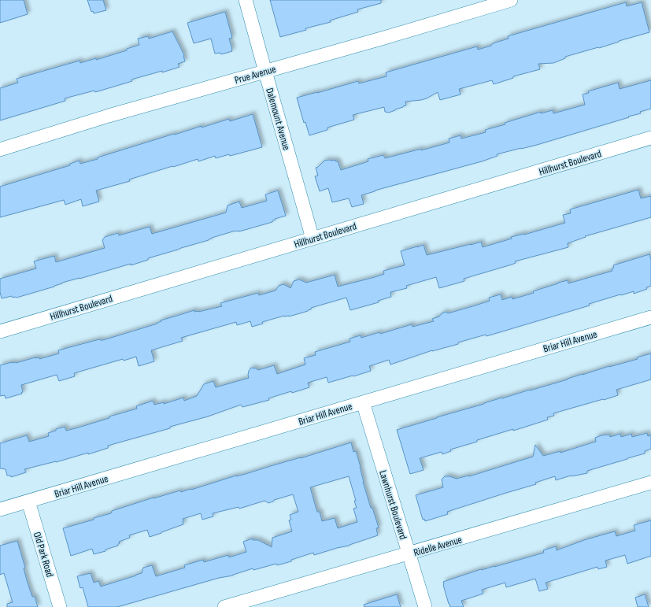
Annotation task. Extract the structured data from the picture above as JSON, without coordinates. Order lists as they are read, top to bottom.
{
  "streets": {
    "street": [
      "Prue Avenue",
      "Dalemount Avenue",
      "Hillhurst Boulevard",
      "Briar Hill Avenue",
      "Lawnhurst Boulevard",
      "Ridelle Avenue",
      "Old Park Road"
    ]
  },
  "crossings": [
    ["Prue Avenue", "Dalemount Avenue"],
    ["Dalemount Avenue", "Hillhurst Boulevard"],
    ["Briar Hill Avenue", "Lawnhurst Boulevard"],
    ["Briar Hill Avenue", "Old Park Road"],
    ["Lawnhurst Boulevard", "Ridelle Avenue"]
  ]
}
